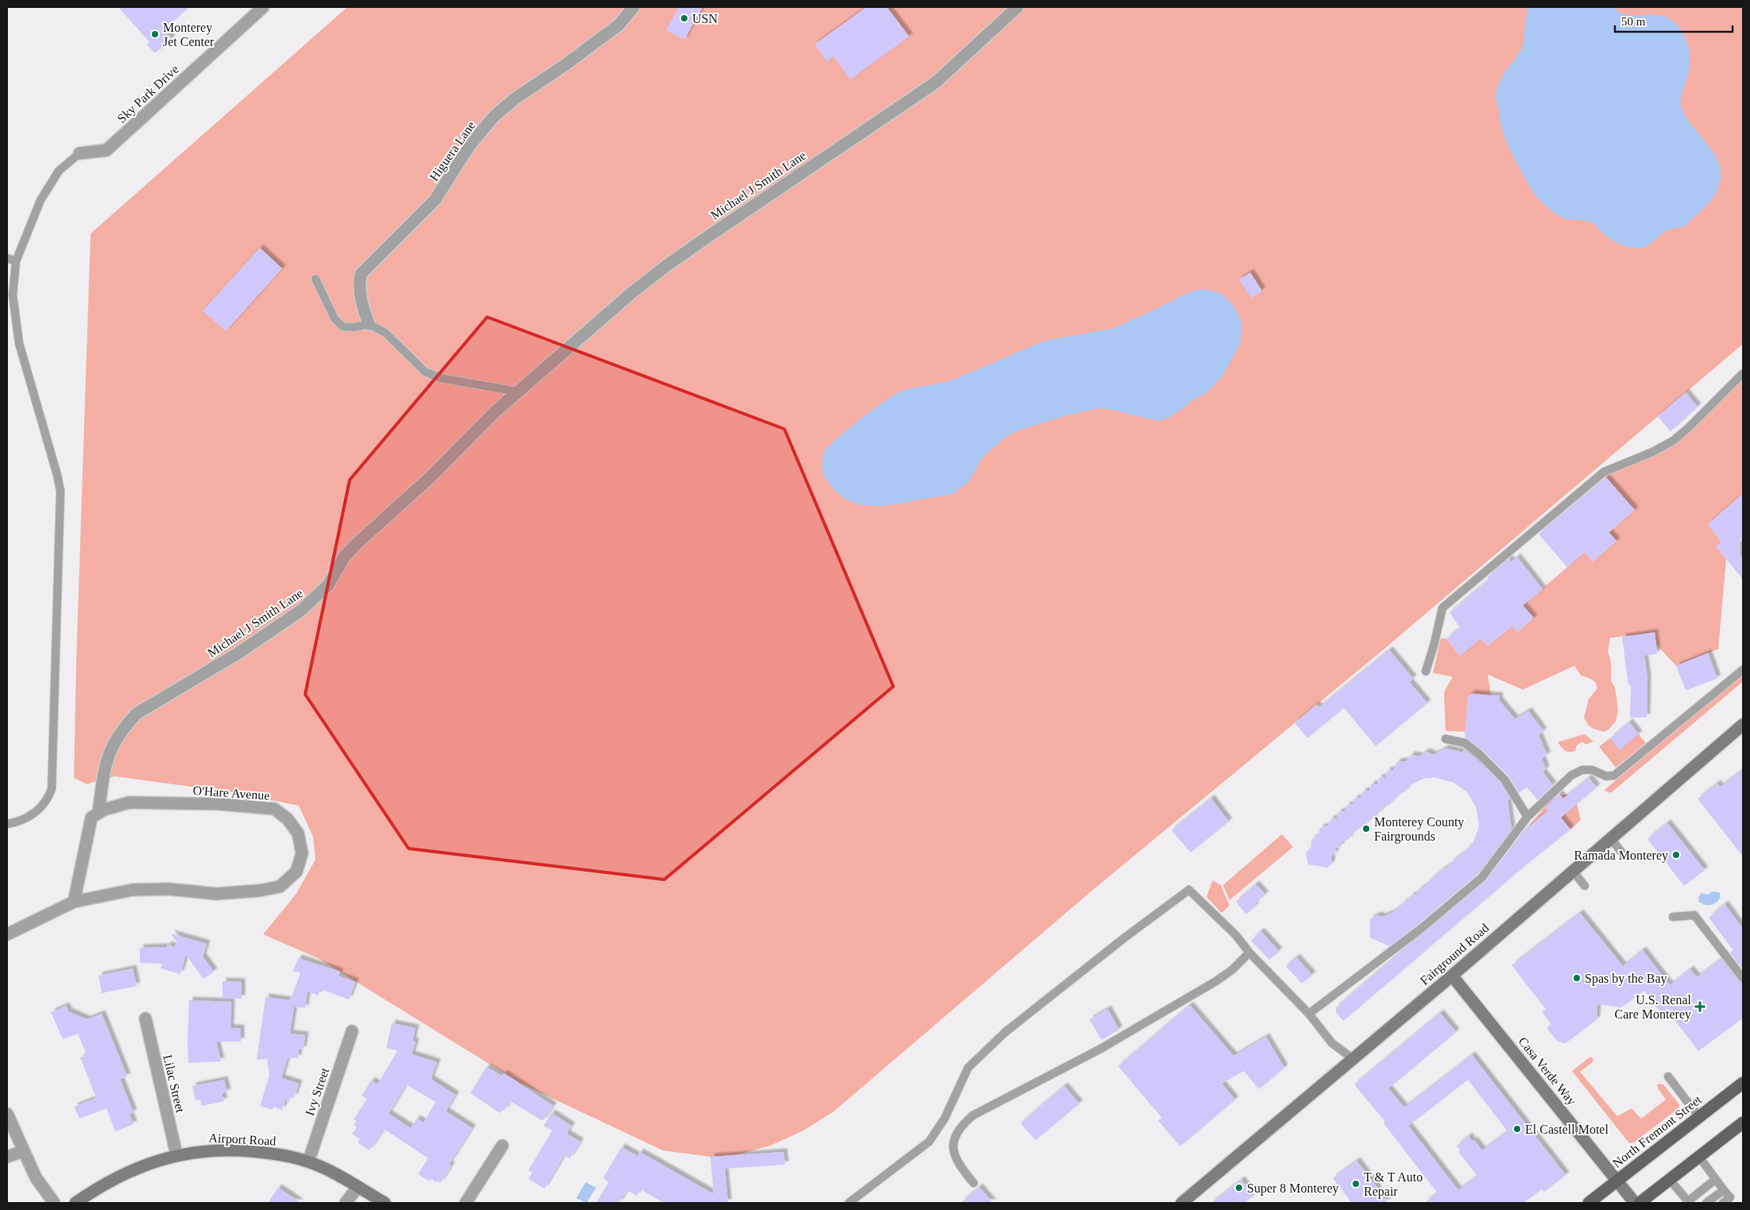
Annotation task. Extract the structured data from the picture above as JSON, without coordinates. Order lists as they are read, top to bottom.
{
  "streets": {
    "main road": ["North Fremont Street"],
    "street": [
      "Sky Park Drive",
      "Higuera Lane",
      "Michael J Smith Lane",
      "O'Hare Avenue",
      "Fairground Road",
      "Casa Verde Way",
      "Lilac Street",
      "Ivy Street",
      "Airport Road"
    ]
  },
  "crossings": [
    ["Michael J Smith Lane", "O'Hare Avenue"],
    ["Fairground Road", "Casa Verde Way"],
    ["Casa Verde Way", "North Fremont Street"],
    ["Lilac Street", "Airport Road"],
    ["Ivy Street", "Airport Road"]
  ],
  "places": {
    "other": [
      "USN",
      "Monterey Jet Center",
      "Monterey County Fairgrounds",
      "Ramada Monterey",
      "Spas by the Bay",
      "El Castell Motel",
      "T & T Auto Repair",
      "Super 8 Monterey"
    ],
    "health": ["U.S. Renal Care Monterey"]
  },
  "scale_bar": "50 m"
}
